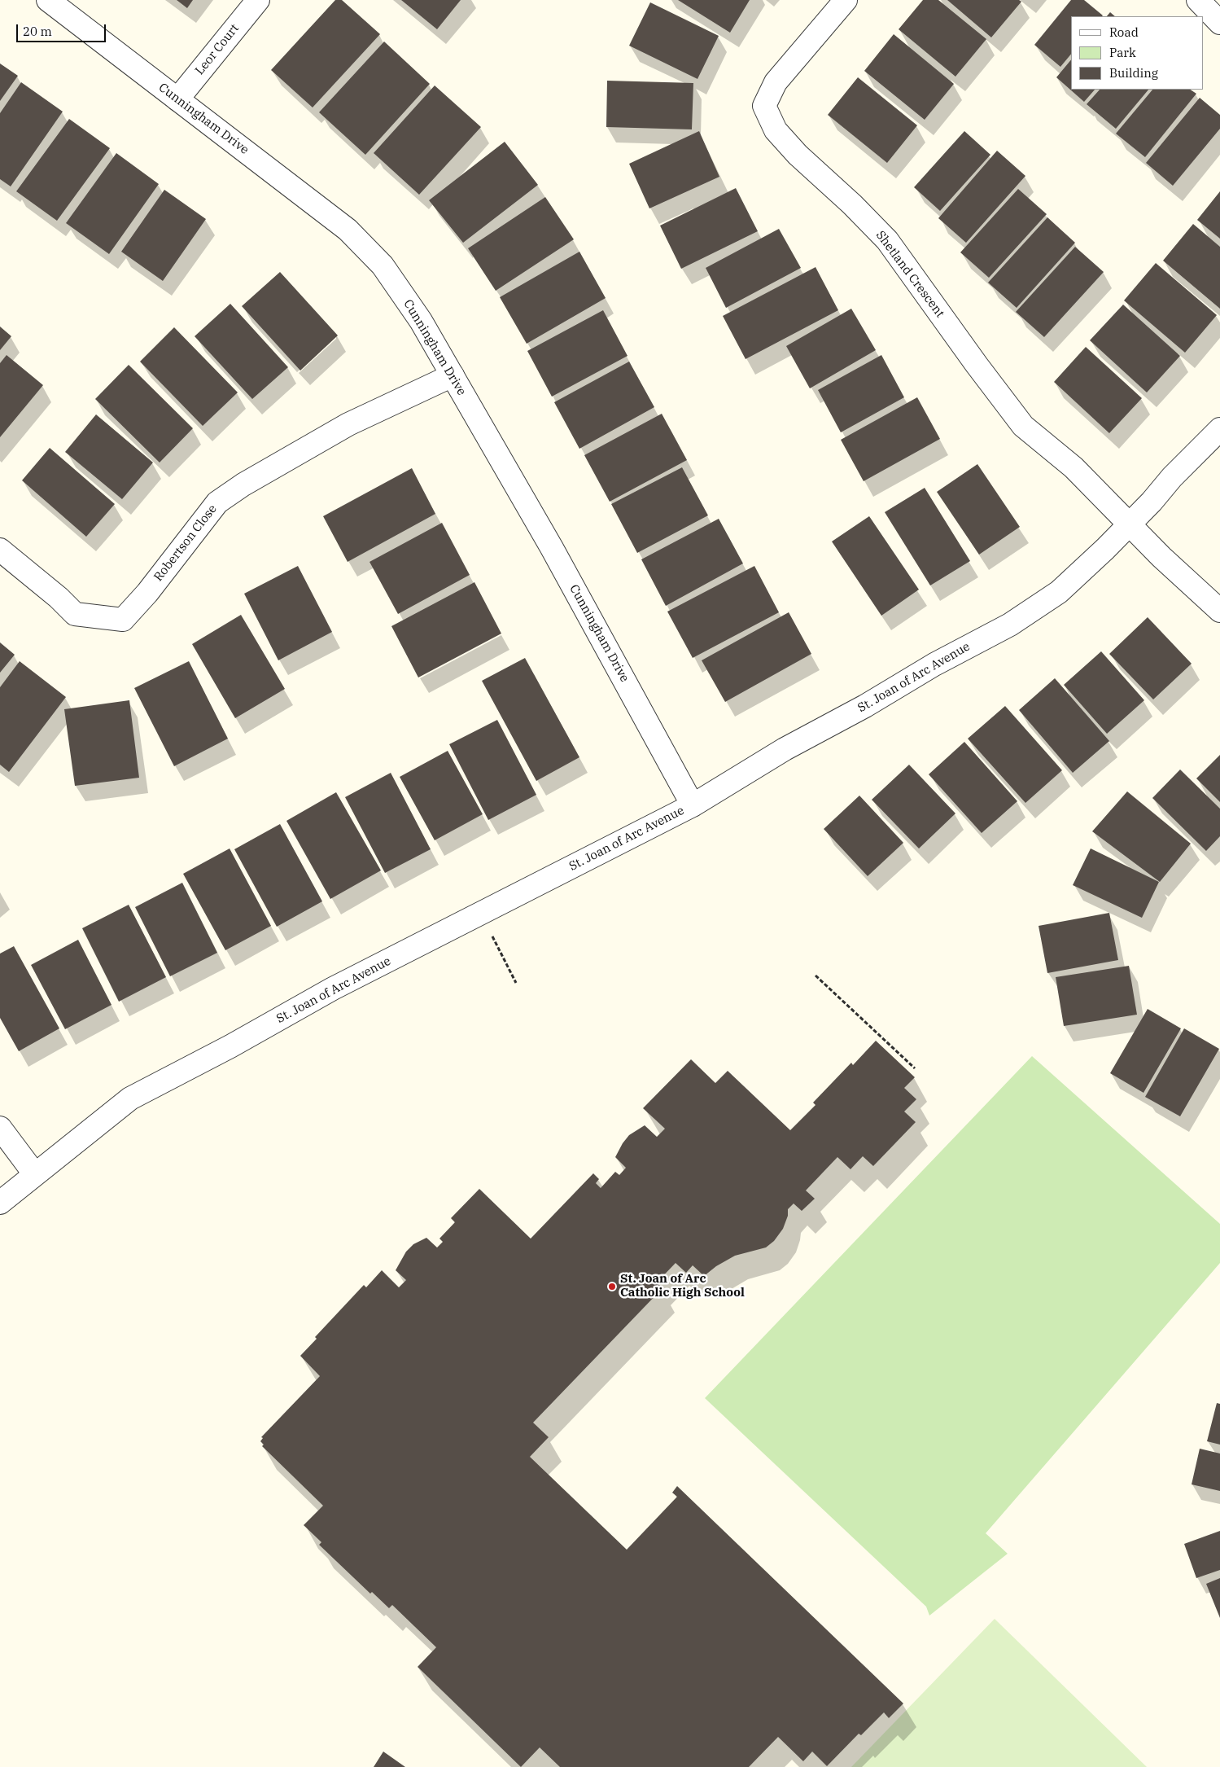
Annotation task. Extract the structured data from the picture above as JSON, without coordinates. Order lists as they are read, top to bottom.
{
  "streets": {
    "street": [
      "Leor Court",
      "Cunningham Drive",
      "Shetland Crescent",
      "Robertson Close",
      "St. Joan of Arc Avenue"
    ]
  },
  "crossings": [
    ["Leor Court", "Cunningham Drive"],
    ["Cunningham Drive", "Robertson Close"],
    ["Cunningham Drive", "St. Joan of Arc Avenue"],
    ["Shetland Crescent", "St. Joan of Arc Avenue"]
  ],
  "places": ["St. Joan of Arc Catholic High School"],
  "legend": ["Road", "Park", "Building"],
  "scale_bar": "20 m"
}
